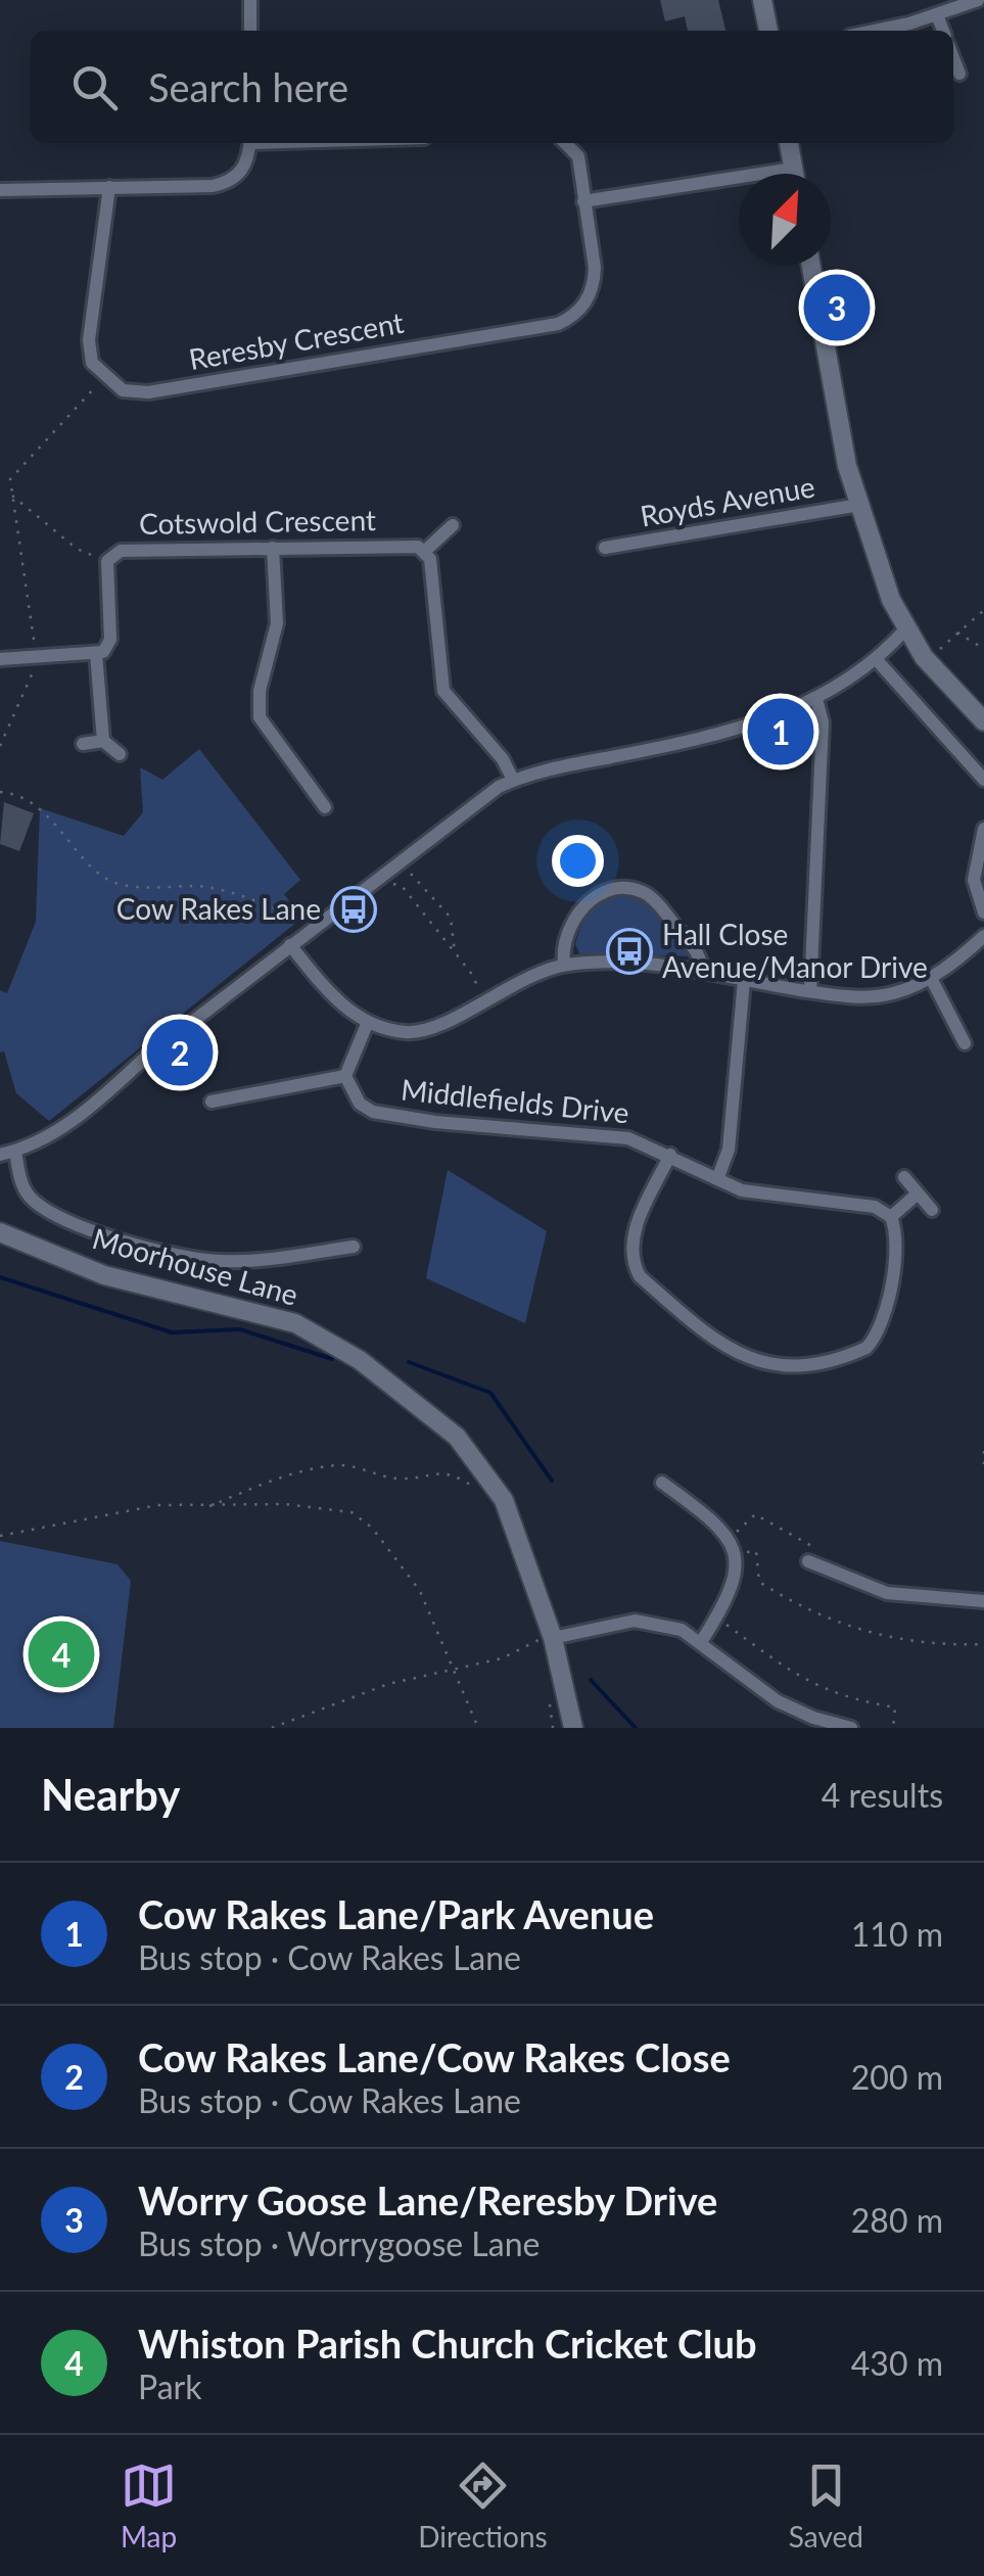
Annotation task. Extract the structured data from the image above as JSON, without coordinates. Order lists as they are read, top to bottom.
{
  "streets": {
    "street": [
      "Reresby Crescent",
      "Royds Avenue",
      "Cotswold Crescent",
      "Middlefields Drive",
      "Moorhouse Lane"
    ]
  },
  "places": {
    "bus stop": ["Cow Rakes Lane", "Hall Close Avenue/Manor Drive"]
  },
  "north": "top right",
  "page": {
    "search": "Search here",
    "pins": [
      "3",
      "1",
      "2",
      "4"
    ],
    "heading": ["Nearby", "4 results"],
    "list": [
      {
        "mark": "1",
        "name": "Cow Rakes Lane/Park Avenue",
        "note": "Bus stop · Cow Rakes Lane",
        "value": "110 m"
      },
      {
        "mark": "2",
        "name": "Cow Rakes Lane/Cow Rakes Close",
        "note": "Bus stop · Cow Rakes Lane",
        "value": "200 m"
      },
      {
        "mark": "3",
        "name": "Worry Goose Lane/Reresby Drive",
        "note": "Bus stop · Worrygoose Lane",
        "value": "280 m"
      },
      {
        "mark": "4",
        "name": "Whiston Parish Church Cricket Club",
        "note": "Park",
        "value": "430 m"
      }
    ],
    "nav": ["Map", "Directions", "Saved"]
  }
}
